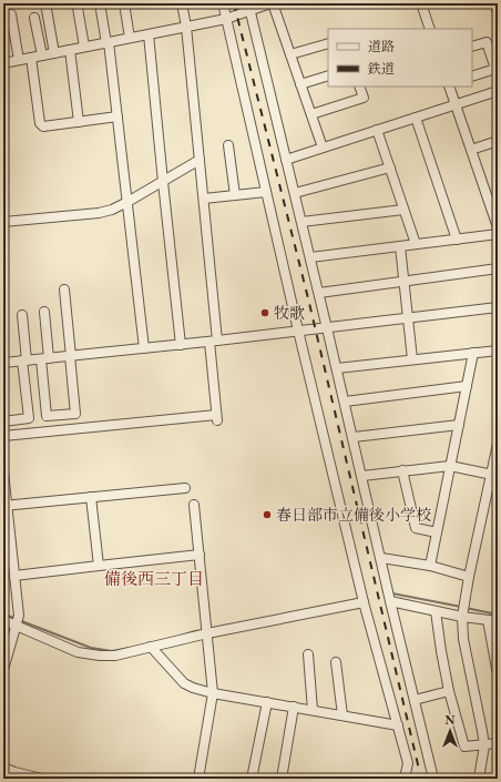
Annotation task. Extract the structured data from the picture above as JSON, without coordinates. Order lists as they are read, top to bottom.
{
  "districts": ["備後西三丁目"],
  "places": ["牧歌", "春日部市立備後小学校"],
  "legend": ["道路", "鉄道"],
  "north": "top"
}
